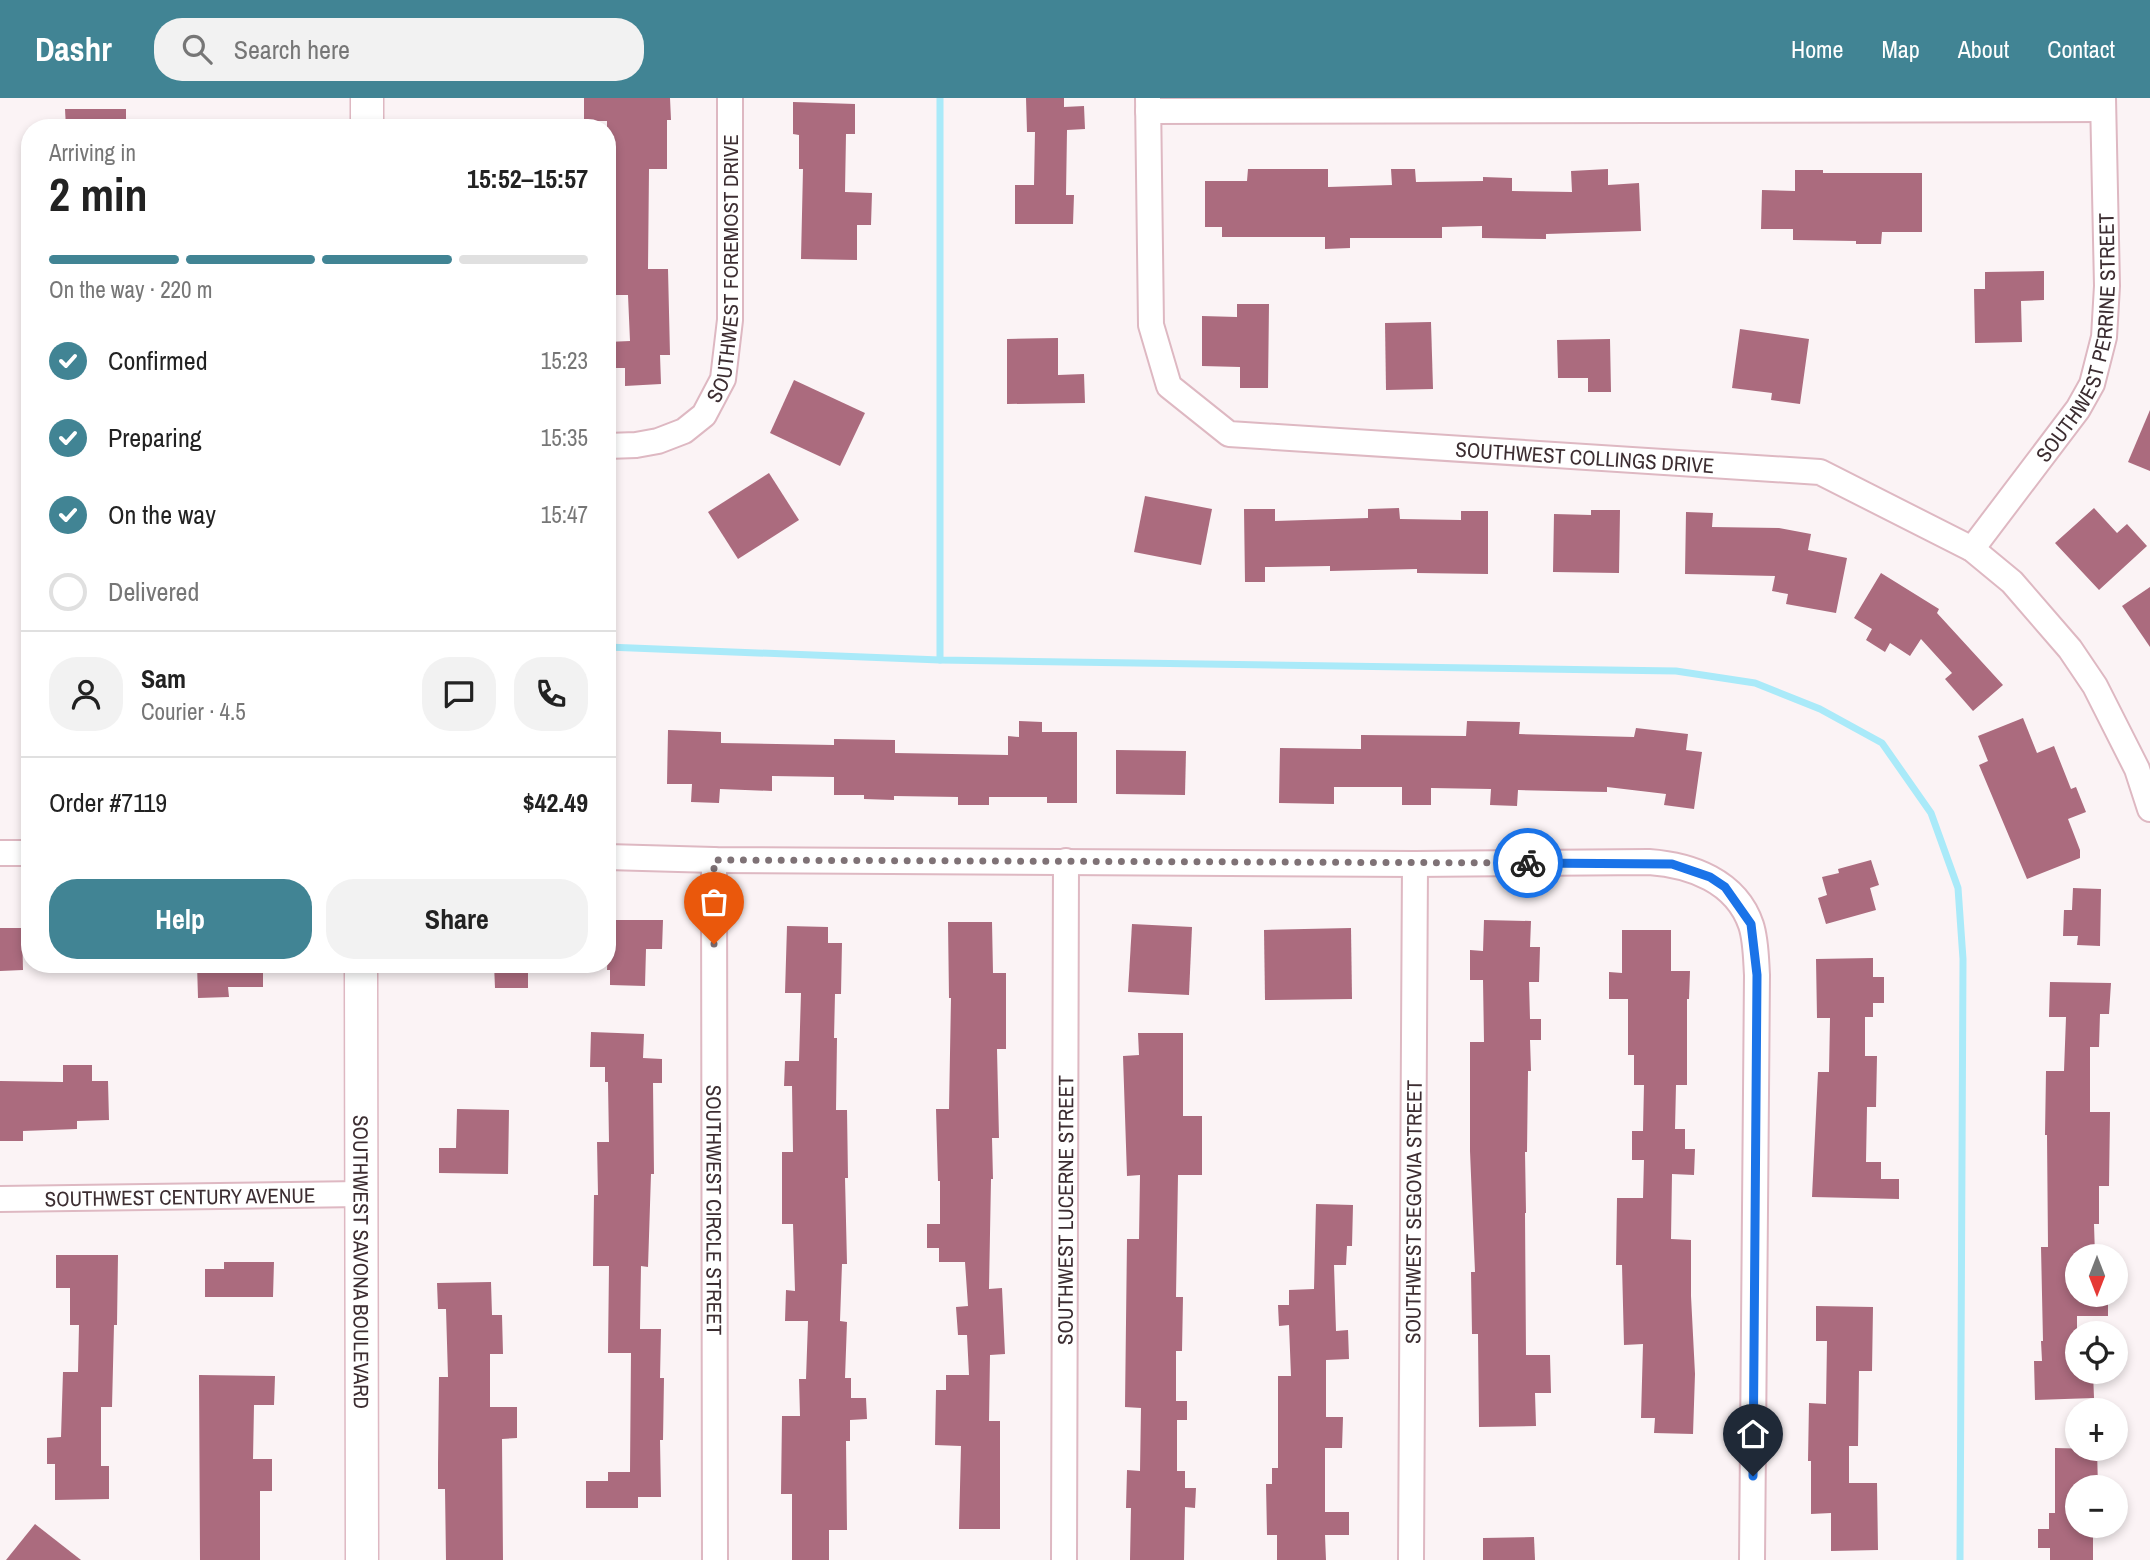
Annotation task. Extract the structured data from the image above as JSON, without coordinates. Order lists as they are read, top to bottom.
{
  "streets": {
    "street": [
      "SOUTHWEST FOREMOST DRIVE",
      "SOUTHWEST PERRINE STREET",
      "SOUTHWEST COLLINGS DRIVE",
      "SOUTHWEST CENTURY AVENUE",
      "SOUTHWEST CIRCLE STREET",
      "SOUTHWEST LUCERNE STREET",
      "SOUTHWEST SEGOVIA STREET",
      "SOUTHWEST SAVONA BOULEVARD"
    ]
  },
  "crossings": [
    ["SOUTHWEST PERRINE STREET", "SOUTHWEST COLLINGS DRIVE"],
    ["SOUTHWEST CENTURY AVENUE", "SOUTHWEST SAVONA BOULEVARD"]
  ],
  "north": "bottom",
  "page": {
    "header": "Dashr",
    "search": "Search here",
    "nav": [
      "Home",
      "Map",
      "About",
      "Contact"
    ],
    "heading": ["2 min", "Arriving in", "15:52–15:57"],
    "panel": [
      "Sam",
      "Courier · 4.5",
      "Order #7119",
      "$42.49"
    ],
    "bar": "On the way · 220 m",
    "list": [
      ["Confirmed", "15:23"],
      ["Preparing", "15:35"],
      ["On the way", "15:47"],
      "Delivered"
    ],
    "buttons": ["Help", "Share"],
    "map_buttons": ["+", "−"]
  }
}
